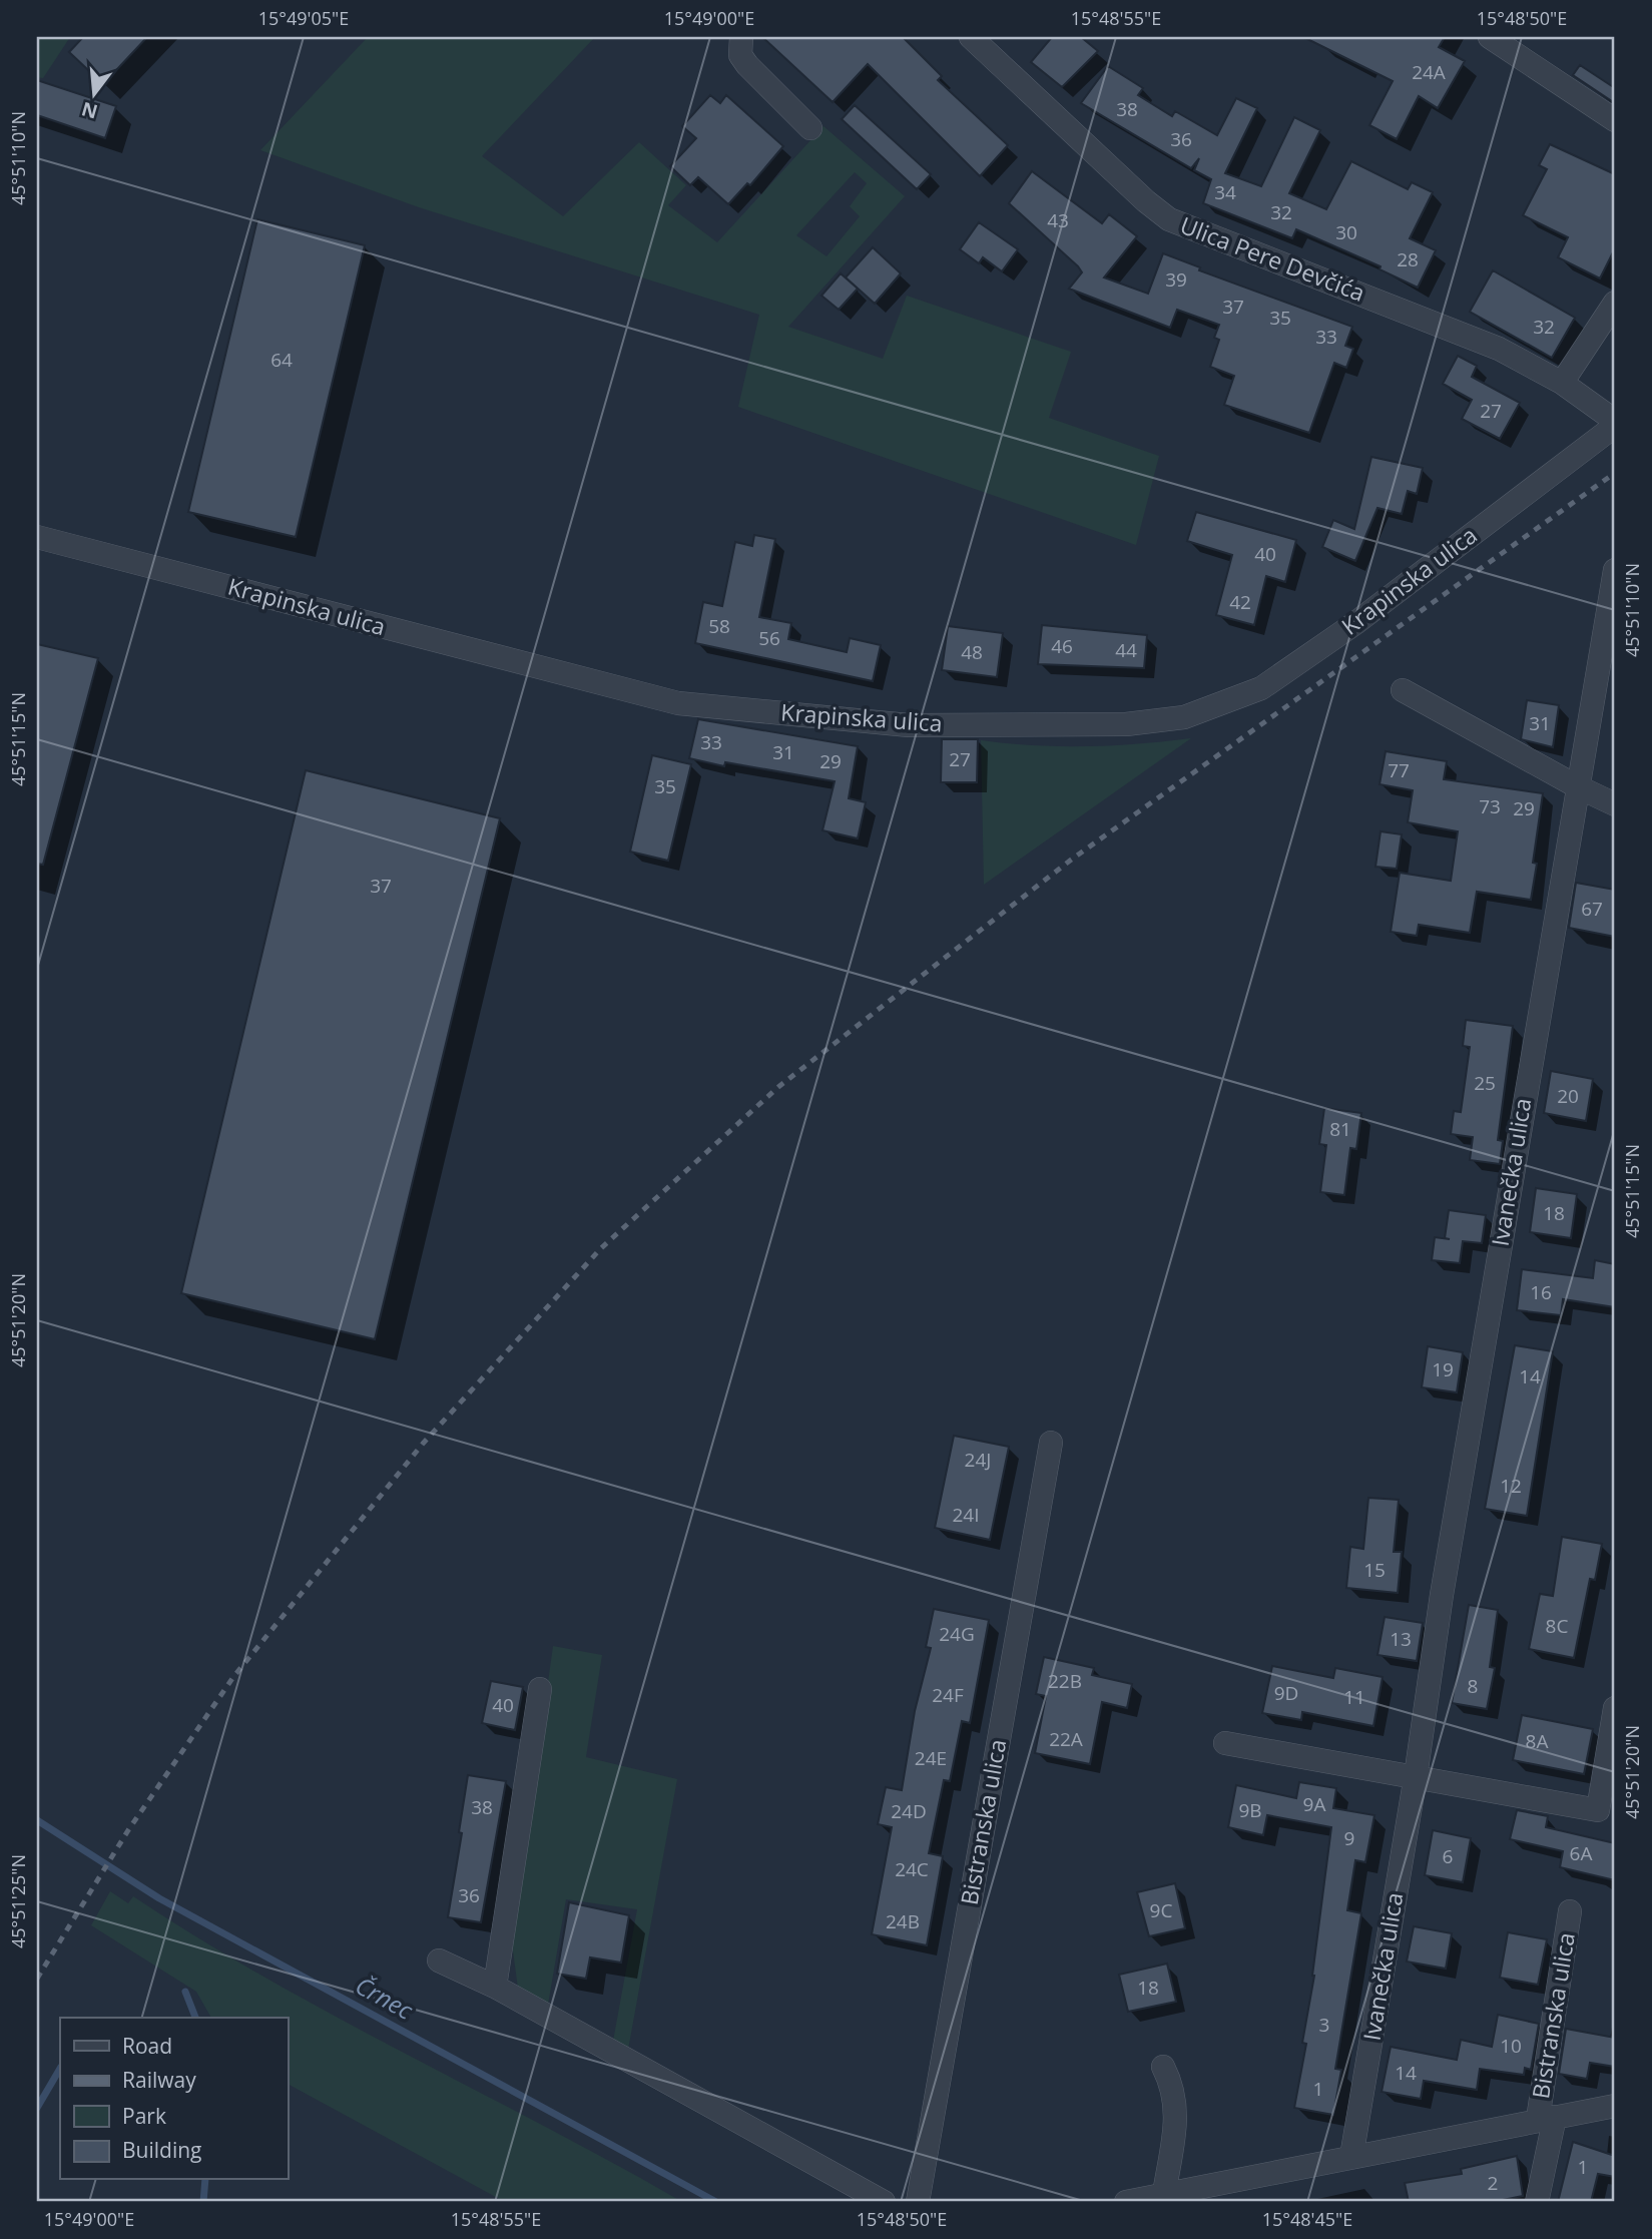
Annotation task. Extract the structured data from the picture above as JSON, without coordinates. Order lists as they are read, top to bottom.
{
  "streets": {
    "street": [
      "Ulica Pere Devčića",
      "Krapinska ulica",
      "Ivanečka ulica",
      "Bistranska ulica"
    ]
  },
  "crossings": [
    ["Ulica Pere Devčića", "Krapinska ulica"],
    ["Ivanečka ulica", "Bistranska ulica"]
  ],
  "water": ["Črnec"],
  "house_numbers": [
    "24A",
    "38",
    "36",
    "34",
    "32",
    "43",
    "30",
    "28",
    "39",
    "37",
    "35",
    "32",
    "33",
    "64",
    "27",
    "40",
    "42",
    "58",
    "56",
    "46",
    "44",
    "48",
    "31",
    "33",
    "31",
    "27",
    "29",
    "77",
    "35",
    "73",
    "29",
    "37",
    "67",
    "25",
    "20",
    "81",
    "18",
    "16",
    "19",
    "14",
    "24J",
    "12",
    "24I",
    "15",
    "8C",
    "24G",
    "13",
    "22B",
    "8",
    "9D",
    "24F",
    "11",
    "40",
    "22A",
    "8A",
    "24E",
    "9A",
    "38",
    "9B",
    "24D",
    "9",
    "6A",
    "6",
    "24C",
    "36",
    "9C",
    "24B",
    "18",
    "3",
    "10",
    "14",
    "1",
    "1",
    "2"
  ],
  "legend": [
    "Road",
    "Railway",
    "Park",
    "Building"
  ],
  "north": "bottom",
  "coordinates": [
    "15°49'05\"E",
    "15°49'00\"E",
    "15°48'55\"E",
    "15°48'50\"E",
    "45°51'10\"N",
    "45°51'15\"N",
    "45°51'20\"N",
    "45°51'25\"N",
    "15°48'45\"E"
  ]
}
